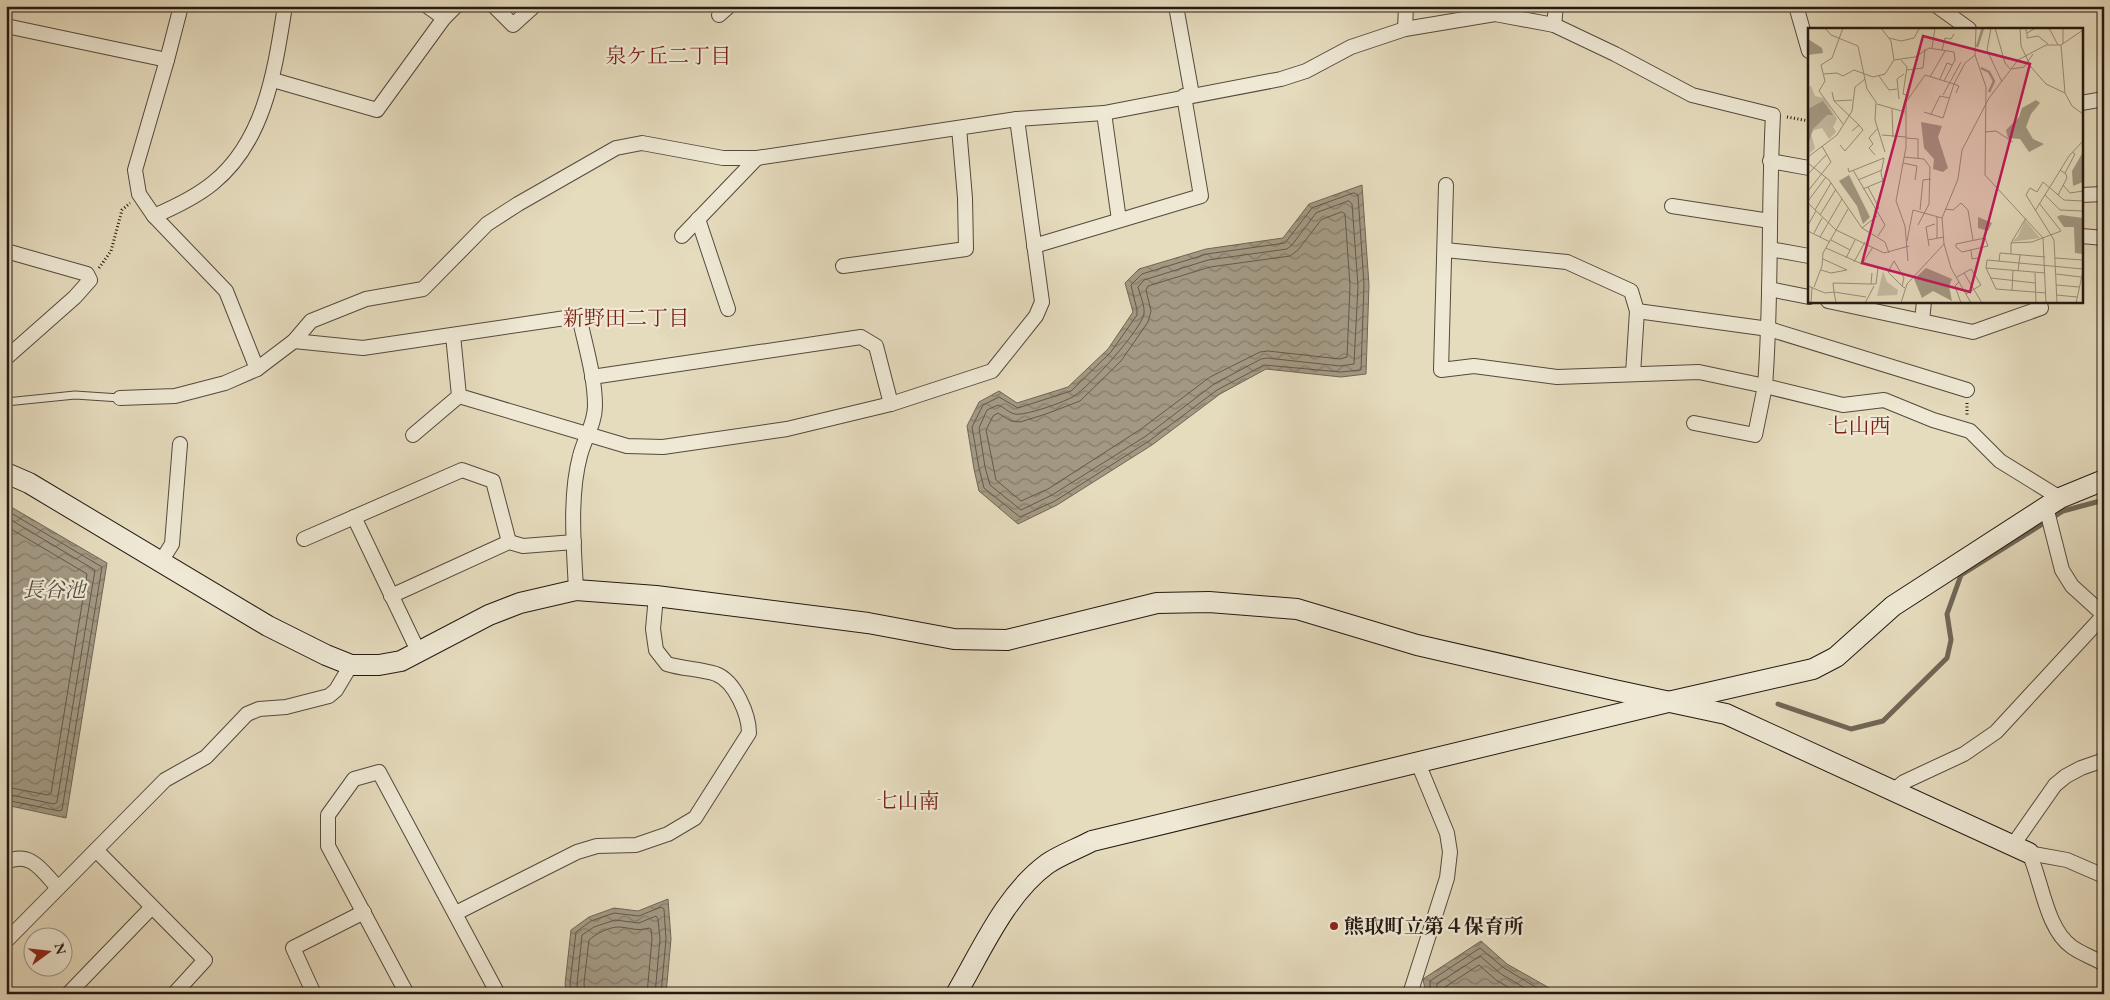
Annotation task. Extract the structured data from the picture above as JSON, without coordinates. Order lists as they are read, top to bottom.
{
  "districts": [
    "泉ケ丘二丁目",
    "新野田二丁目",
    "七山西",
    "七山南"
  ],
  "water": ["長谷池"],
  "places": ["熊取町立第４保育所"],
  "north": "right"
}
